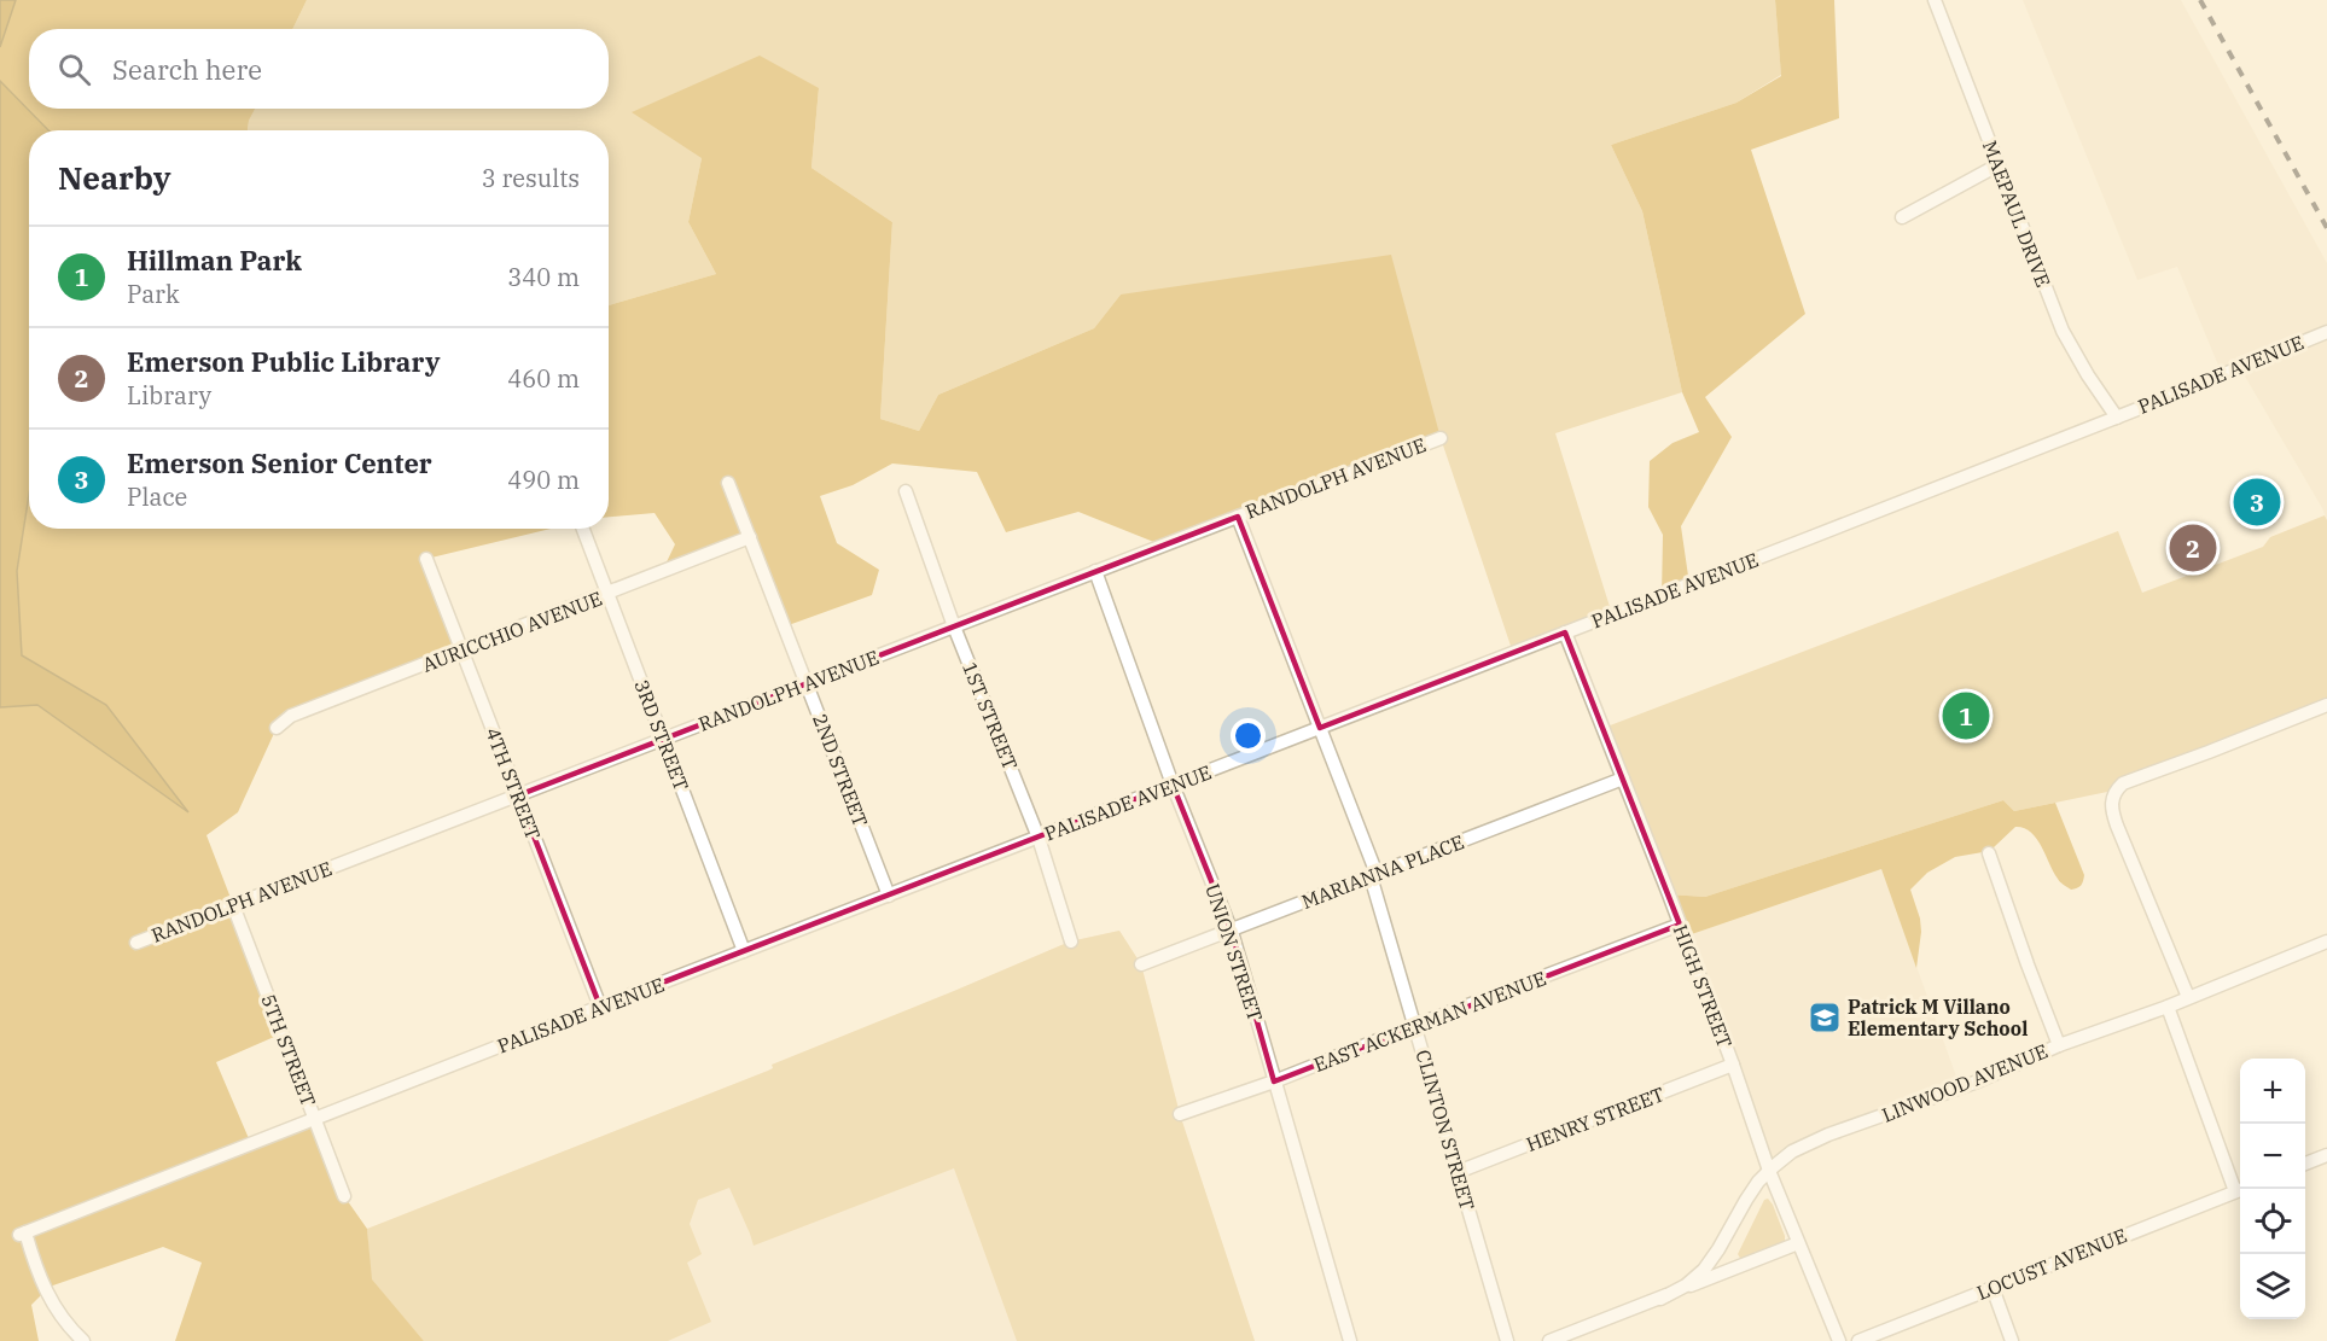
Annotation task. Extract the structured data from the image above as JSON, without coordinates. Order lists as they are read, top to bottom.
{
  "streets": {
    "street": [
      "MAEPAUL DRIVE",
      "PALISADE AVENUE",
      "RANDOLPH AVENUE",
      "AURICCHIO AVENUE",
      "1ST STREET",
      "3RD STREET",
      "2ND STREET",
      "4TH STREET",
      "MARIANNA PLACE",
      "UNION STREET",
      "HIGH STREET",
      "EAST ACKERMAN AVENUE",
      "5TH STREET",
      "LINWOOD AVENUE",
      "HENRY STREET",
      "CLINTON STREET",
      "LOCUST AVENUE"
    ]
  },
  "crossings": [
    ["MAEPAUL DRIVE", "PALISADE AVENUE"],
    ["PALISADE AVENUE", "1ST STREET"],
    ["PALISADE AVENUE", "3RD STREET"],
    ["PALISADE AVENUE", "2ND STREET"],
    ["PALISADE AVENUE", "4TH STREET"],
    ["PALISADE AVENUE", "UNION STREET"],
    ["PALISADE AVENUE", "HIGH STREET"],
    ["PALISADE AVENUE", "5TH STREET"],
    ["PALISADE AVENUE", "CLINTON STREET"],
    ["RANDOLPH AVENUE", "1ST STREET"],
    ["RANDOLPH AVENUE", "3RD STREET"],
    ["RANDOLPH AVENUE", "2ND STREET"],
    ["RANDOLPH AVENUE", "4TH STREET"],
    ["RANDOLPH AVENUE", "UNION STREET"],
    ["RANDOLPH AVENUE", "5TH STREET"],
    ["RANDOLPH AVENUE", "CLINTON STREET"],
    ["AURICCHIO AVENUE", "3RD STREET"],
    ["AURICCHIO AVENUE", "2ND STREET"],
    ["AURICCHIO AVENUE", "4TH STREET"],
    ["MARIANNA PLACE", "UNION STREET"],
    ["MARIANNA PLACE", "HIGH STREET"],
    ["MARIANNA PLACE", "CLINTON STREET"],
    ["UNION STREET", "EAST ACKERMAN AVENUE"],
    ["HIGH STREET", "EAST ACKERMAN AVENUE"],
    ["HIGH STREET", "LINWOOD AVENUE"],
    ["HIGH STREET", "HENRY STREET"],
    ["EAST ACKERMAN AVENUE", "CLINTON STREET"],
    ["HENRY STREET", "CLINTON STREET"]
  ],
  "places": {
    "school or university": ["Patrick M Villano Elementary School"]
  },
  "page": {
    "search": "Search here",
    "heading": ["Nearby", "3 results"],
    "list": [
      {
        "mark": "1",
        "name": "Hillman Park",
        "note": "Park",
        "value": "340 m"
      },
      {
        "mark": "2",
        "name": "Emerson Public Library",
        "note": "Library",
        "value": "460 m"
      },
      {
        "mark": "3",
        "name": "Emerson Senior Center",
        "note": "Place",
        "value": "490 m"
      }
    ],
    "pins": ["3", "2", "1"],
    "map_buttons": ["+", "−"]
  }
}
